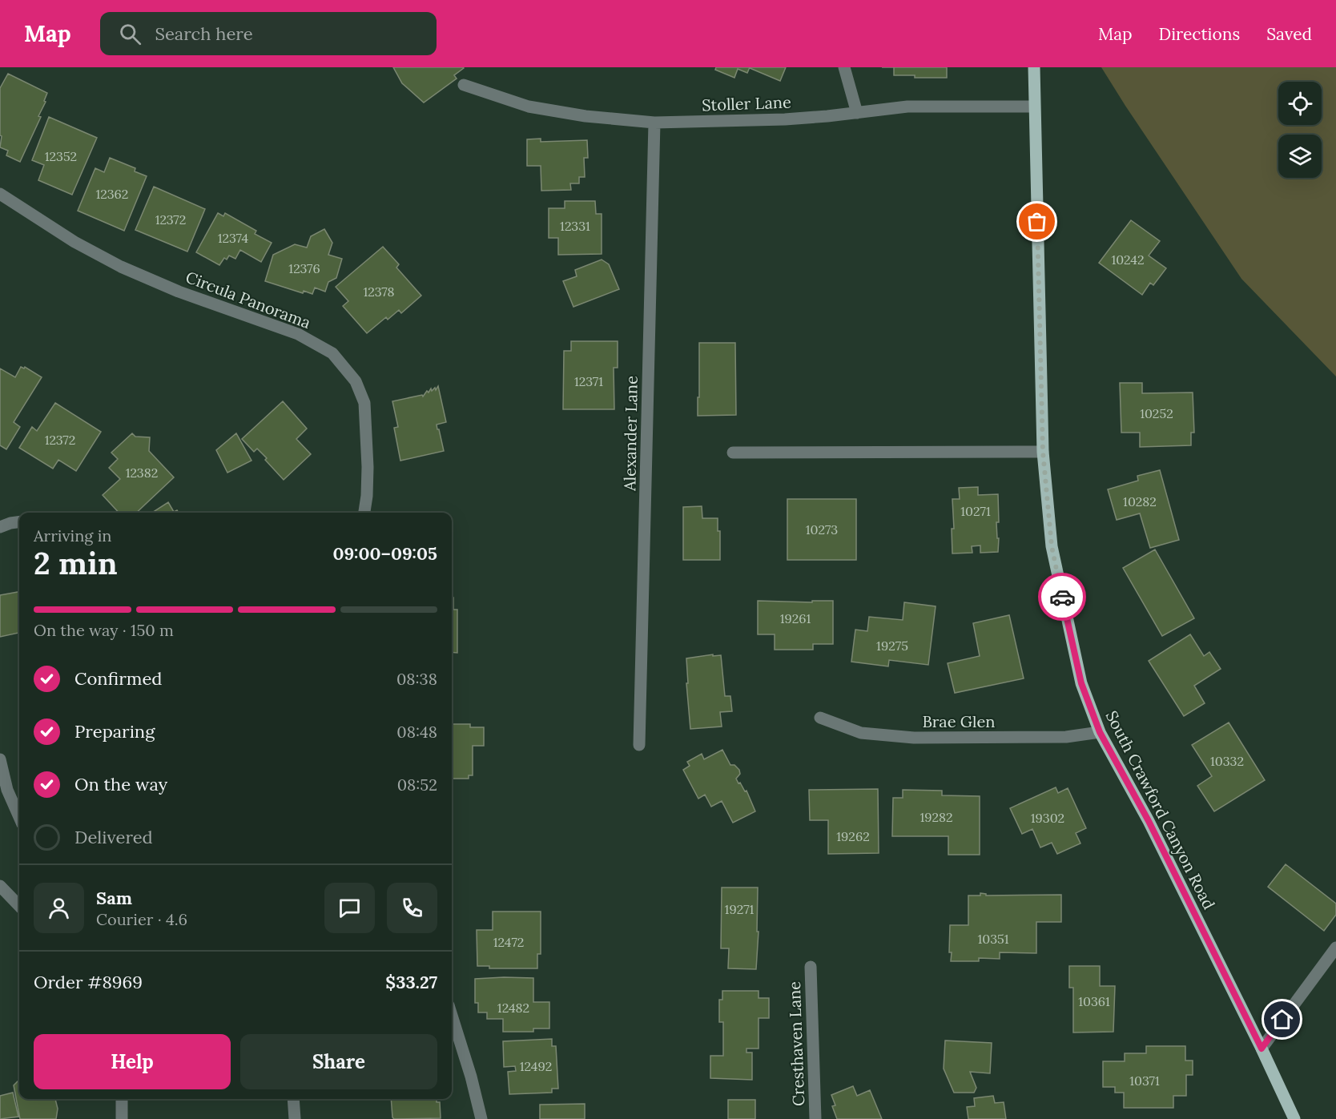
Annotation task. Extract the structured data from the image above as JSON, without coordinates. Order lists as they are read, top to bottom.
{
  "streets": {
    "main road": ["South Crawford Canyon Road"],
    "street": [
      "Stoller Lane",
      "Circula Panorama",
      "Alexander Lane",
      "Brae Glen",
      "Cresthaven Lane"
    ]
  },
  "crossings": [
    ["Stoller Lane", "Alexander Lane"],
    ["Stoller Lane", "South Crawford Canyon Road"],
    ["Brae Glen", "South Crawford Canyon Road"]
  ],
  "house_numbers": [
    "12352",
    "12362",
    "12372",
    "12331",
    "12374",
    "10242",
    "12376",
    "12378",
    "12371",
    "10252",
    "12372",
    "12382",
    "10282",
    "10271",
    "10273",
    "19261",
    "19275",
    "10332",
    "19282",
    "19302",
    "19262",
    "19271",
    "10351",
    "12472",
    "10361",
    "12482",
    "12492",
    "10371"
  ],
  "page": {
    "header": "Map",
    "search": "Search here",
    "nav": ["Map", "Directions", "Saved"],
    "heading": ["2 min", "Arriving in", "09:00–09:05"],
    "panel": [
      "Sam",
      "Courier · 4.6",
      "Order #8969",
      "$33.27"
    ],
    "bar": "On the way · 150 m",
    "list": [
      ["Confirmed", "08:38"],
      ["Preparing", "08:48"],
      ["On the way", "08:52"],
      "Delivered"
    ],
    "buttons": ["Help", "Share"]
  }
}
